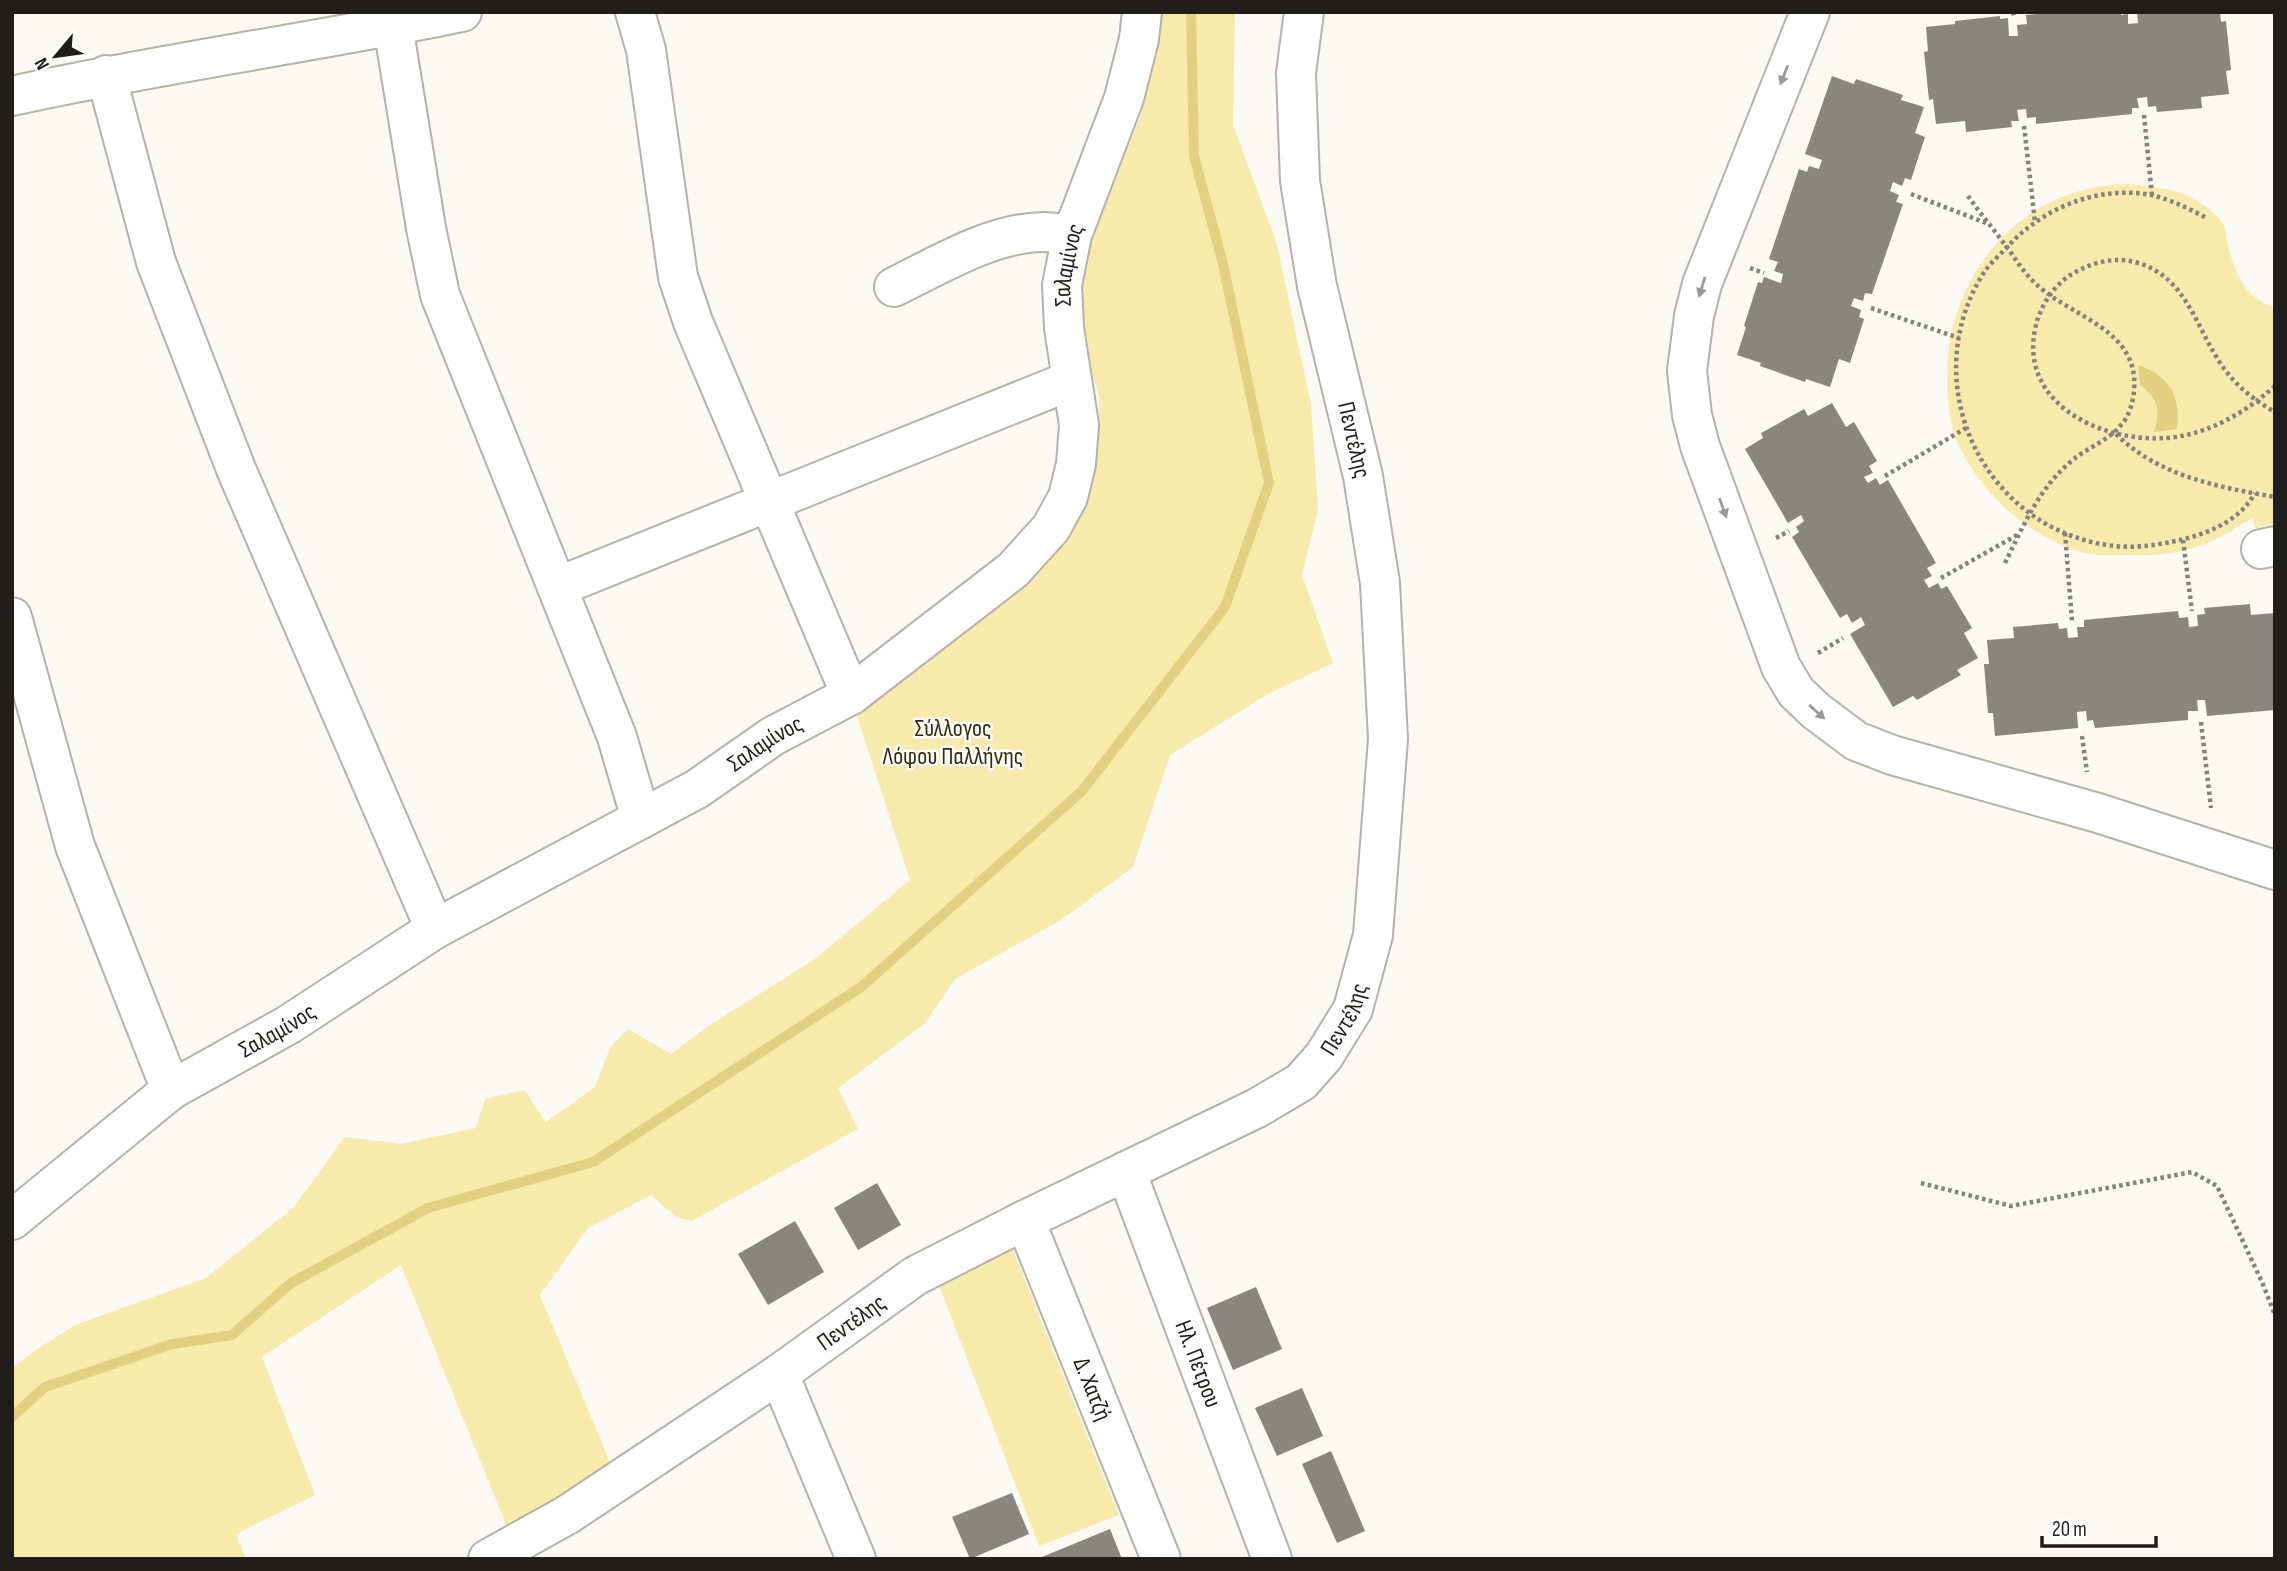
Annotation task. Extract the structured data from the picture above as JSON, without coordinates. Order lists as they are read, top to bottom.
{
  "streets": {
    "street": [
      "Σαλαμίνος",
      "Πεντέλης",
      "Ηλ. Πέτρου",
      "Δ. Χατζή"
    ]
  },
  "crossings": [
    ["Πεντέλης", "Ηλ. Πέτρου"],
    ["Πεντέλης", "Δ. Χατζή"]
  ],
  "parks": ["Σύλλογος Λόφου Παλλήνης"],
  "scale_bar": "20 m",
  "north": "bottom left"
}
